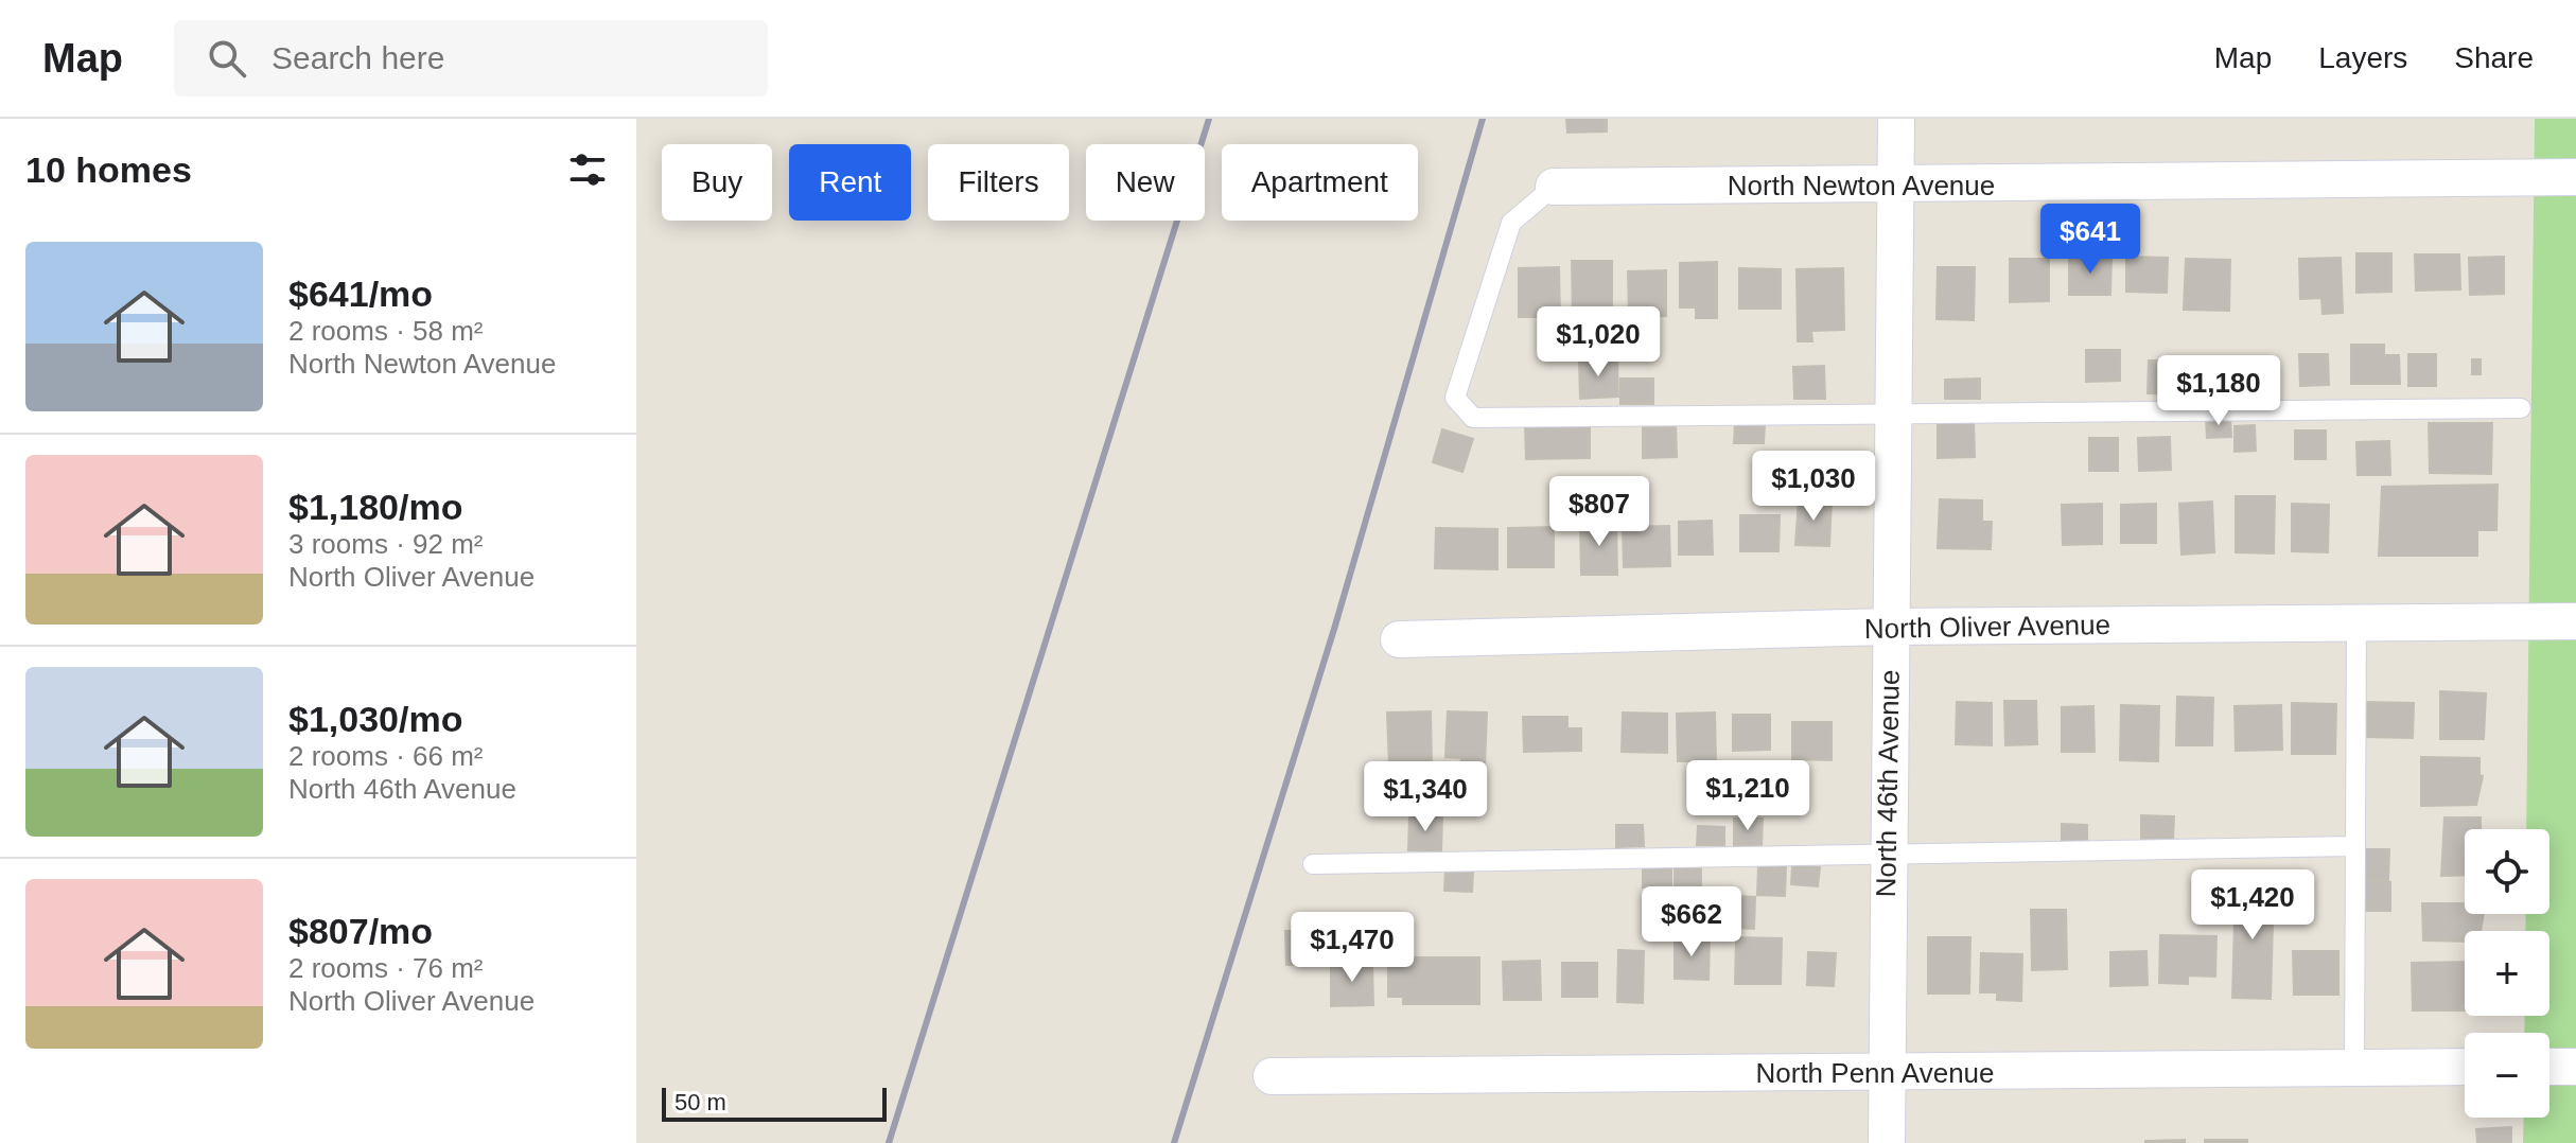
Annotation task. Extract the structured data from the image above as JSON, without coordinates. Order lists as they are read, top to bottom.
{
  "streets": {
    "street": [
      "North Newton Avenue",
      "North Oliver Avenue",
      "North 46th Avenue",
      "North Penn Avenue"
    ]
  },
  "crossings": [
    ["North Newton Avenue", "North 46th Avenue"],
    ["North Oliver Avenue", "North 46th Avenue"],
    ["North 46th Avenue", "North Penn Avenue"]
  ],
  "scale_bar": "50 m",
  "page": {
    "header": "Map",
    "search": "Search here",
    "nav": ["Map", "Layers", "Share"],
    "heading": "10 homes",
    "chip": [
      "Buy",
      "Rent",
      "Filters",
      "New",
      "Apartment"
    ],
    "price": [
      "$641",
      "$1,020",
      "$1,180",
      "$1,030",
      "$807",
      "$1,210",
      "$1,340",
      "$1,420",
      "$662",
      "$1,470"
    ],
    "list": [
      {
        "name": "$641/mo",
        "note": "2 rooms · 58 m² · North Newton Avenue"
      },
      {
        "name": "$1,180/mo",
        "note": "3 rooms · 92 m² · North Oliver Avenue"
      },
      {
        "name": "$1,030/mo",
        "note": "2 rooms · 66 m² · North 46th Avenue"
      },
      {
        "name": "$807/mo",
        "note": "2 rooms · 76 m² · North Oliver Avenue"
      }
    ],
    "map_buttons": ["+", "−"],
    "scale": "50 m"
  }
}
